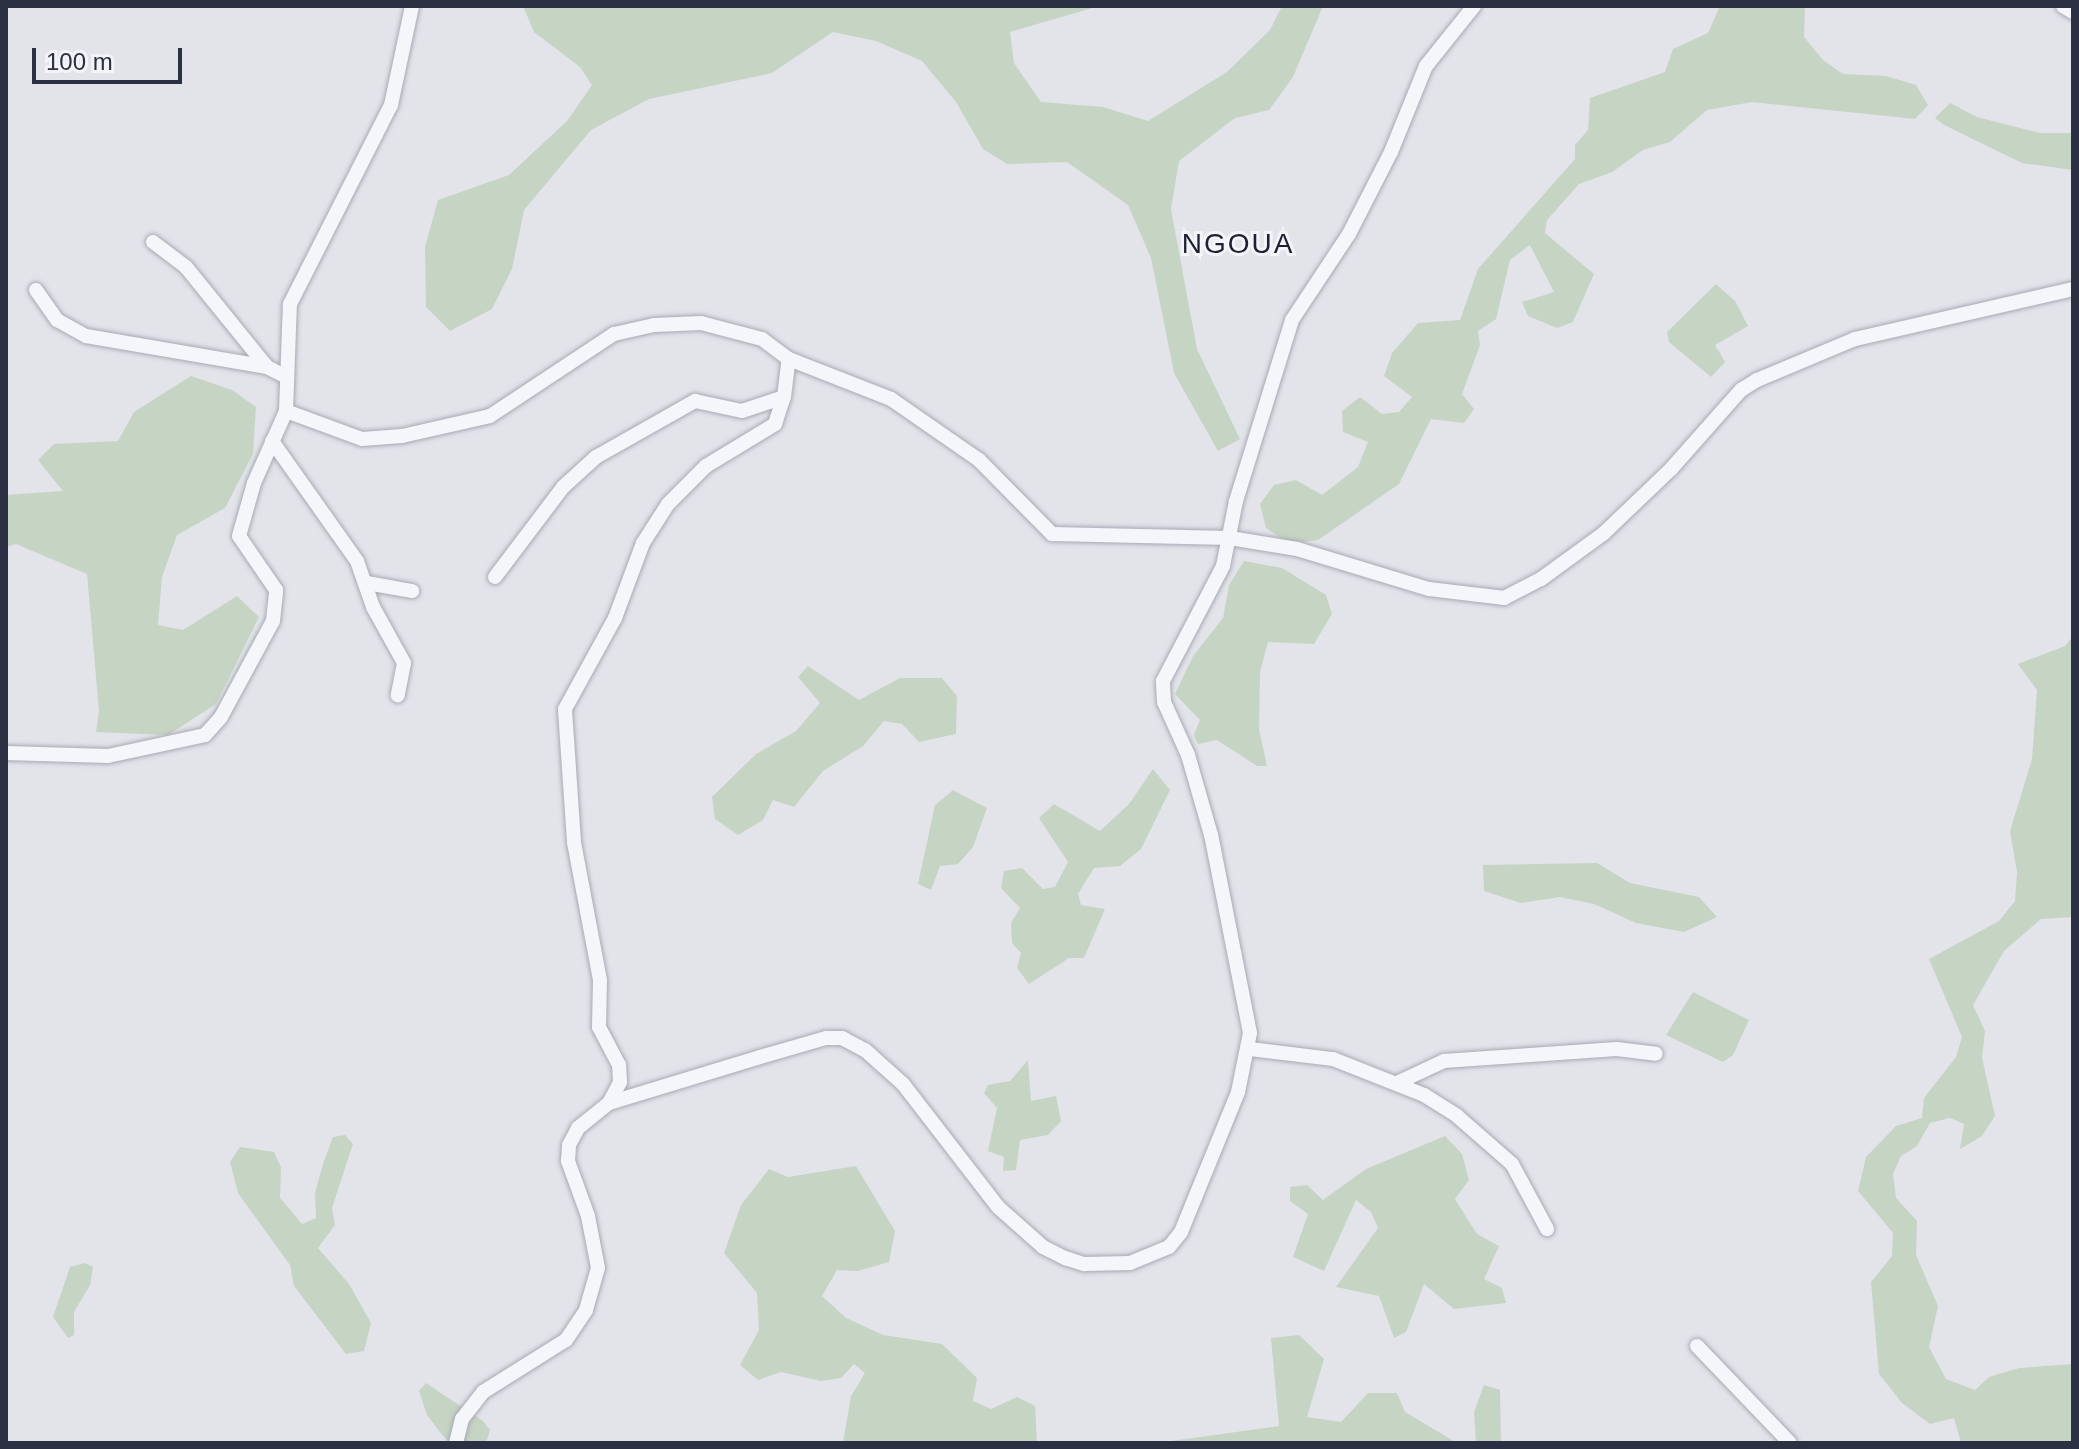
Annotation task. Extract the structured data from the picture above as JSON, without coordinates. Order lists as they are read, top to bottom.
{
  "districts": ["NGOUA"],
  "scale_bar": "100 m"
}
